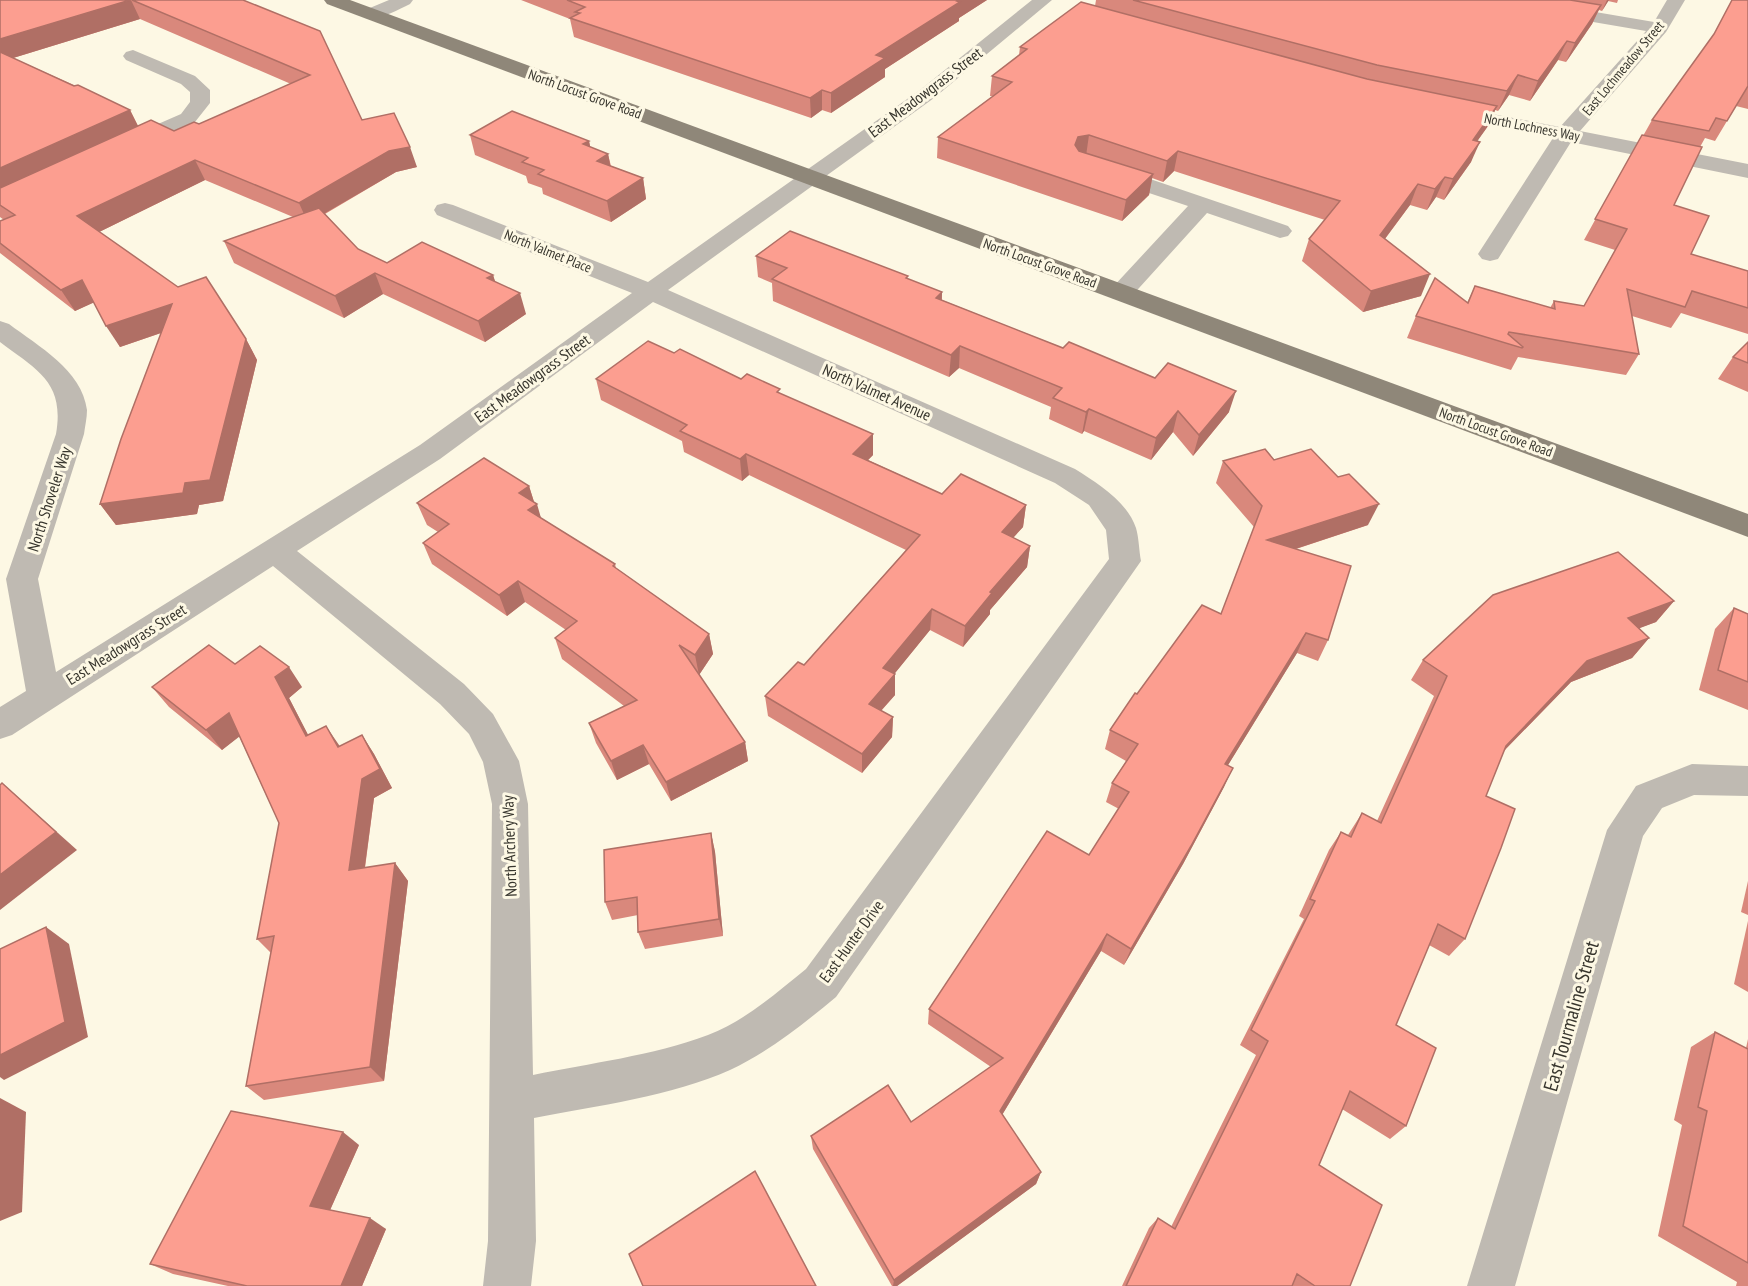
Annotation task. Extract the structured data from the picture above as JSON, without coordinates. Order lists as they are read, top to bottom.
{
  "streets": {
    "main road": ["North Locust Grove Road"],
    "street": [
      "East Lochmeadow Street",
      "East Meadowgrass Street",
      "North Lochness Way",
      "North Valmet Place",
      "North Valmet Avenue",
      "North Shoveler Way",
      "North Archery Way",
      "East Hunter Drive",
      "East Tourmaline Street"
    ]
  },
  "crossings": [
    ["East Lochmeadow Street", "North Lochness Way"],
    ["East Meadowgrass Street", "North Locust Grove Road"],
    ["East Meadowgrass Street", "North Valmet Place"],
    ["East Meadowgrass Street", "North Valmet Avenue"],
    ["East Meadowgrass Street", "North Shoveler Way"],
    ["East Meadowgrass Street", "North Archery Way"],
    ["North Valmet Place", "North Valmet Avenue"],
    ["North Valmet Avenue", "East Hunter Drive"],
    ["North Archery Way", "East Hunter Drive"]
  ]
}
